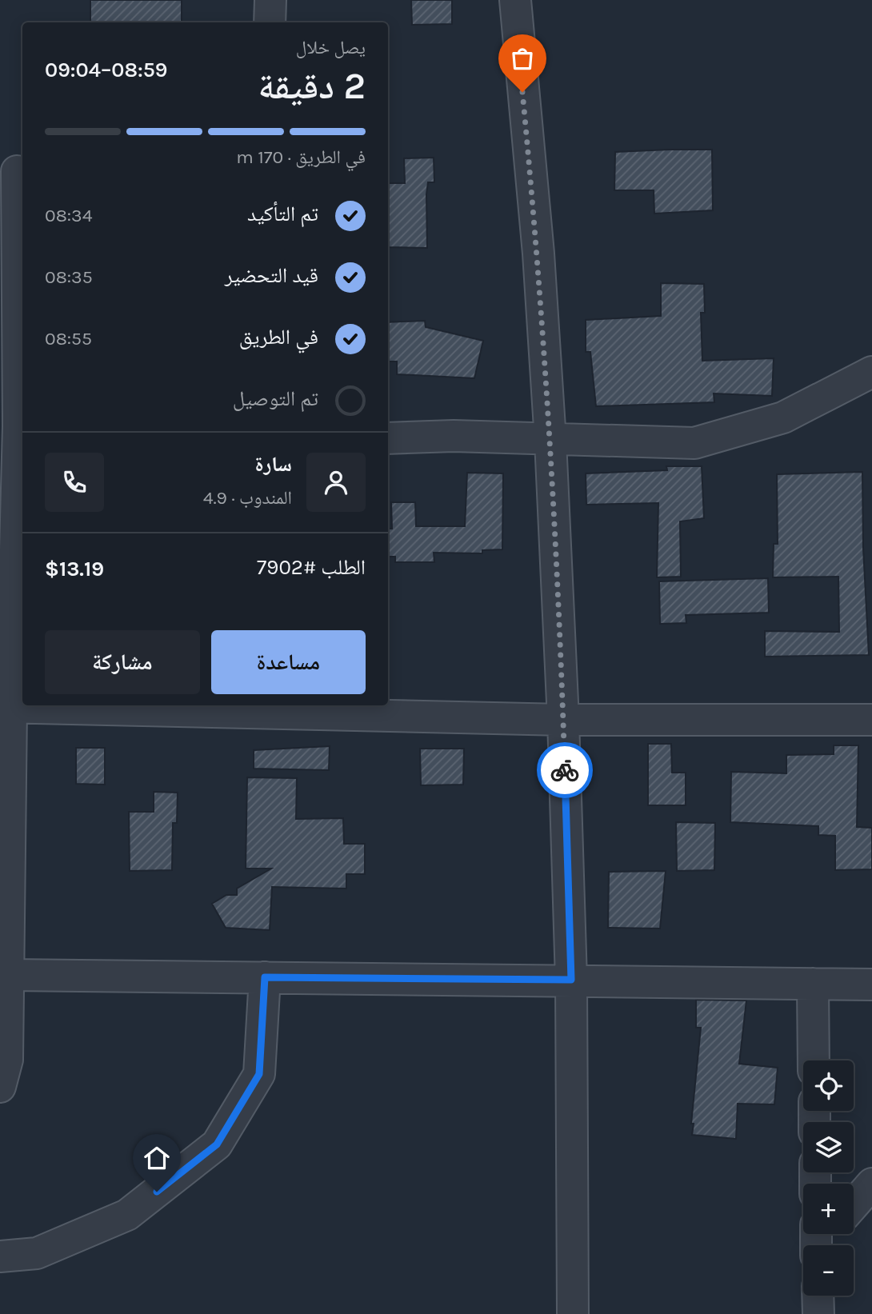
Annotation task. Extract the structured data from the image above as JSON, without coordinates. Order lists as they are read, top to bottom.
{
  "page": {
    "heading": ["2 دقيقة", "يصل خلال", "08:59–09:04"],
    "panel": [
      "سارة",
      "المندوب · 4.9",
      "الطلب #7902",
      "$13.19"
    ],
    "bar": "في الطريق · 170 m",
    "list": [
      ["تم التأكيد", "08:34"],
      ["قيد التحضير", "08:35"],
      ["في الطريق", "08:55"],
      "تم التوصيل"
    ],
    "buttons": ["مساعدة", "مشاركة"],
    "map_buttons": ["+", "−"]
  }
}
